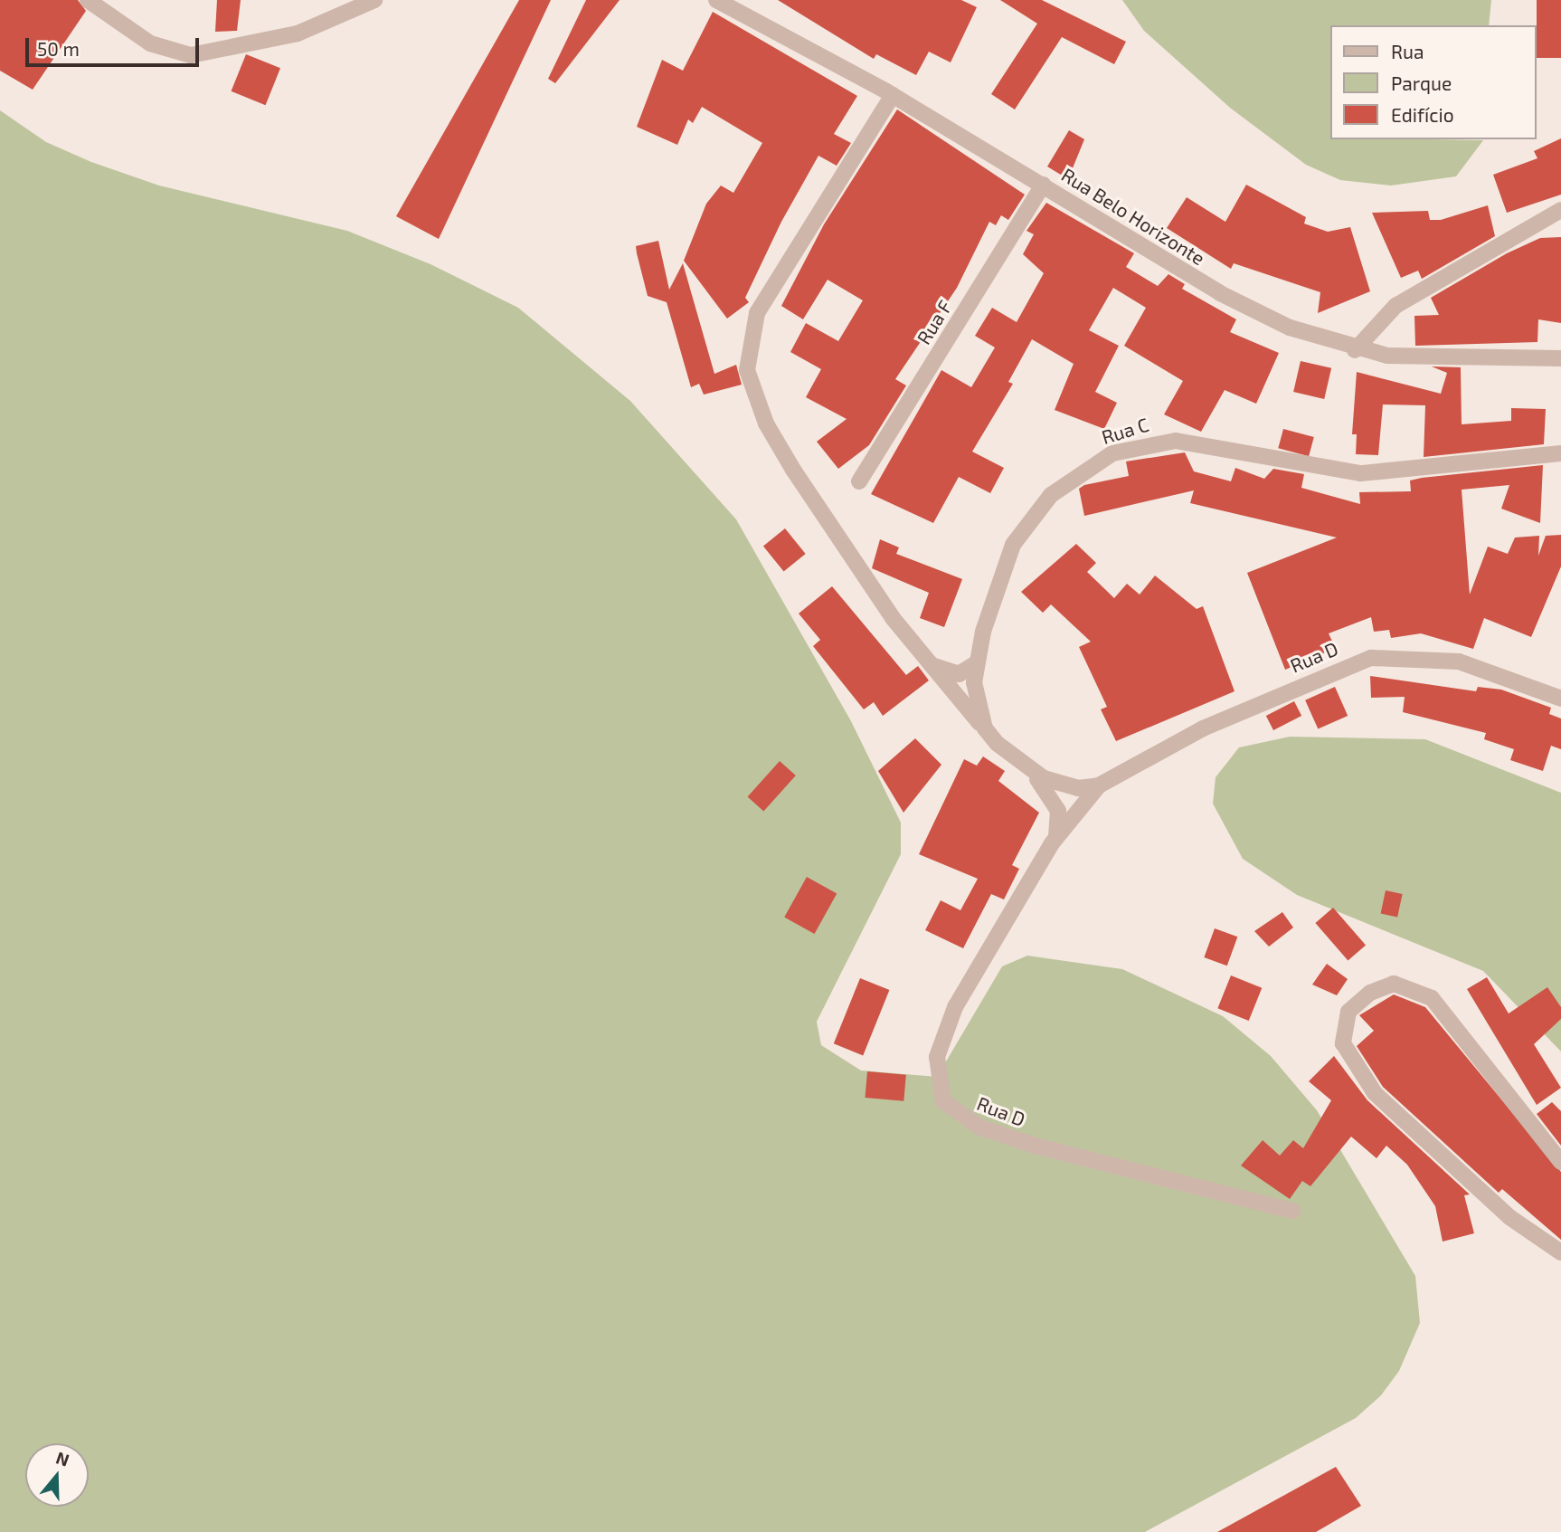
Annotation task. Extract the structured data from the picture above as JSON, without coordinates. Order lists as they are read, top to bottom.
{
  "streets": {
    "street": [
      "Rua Belo Horizonte",
      "Rua F",
      "Rua C",
      "Rua D"
    ]
  },
  "crossings": [
    ["Rua Belo Horizonte", "Rua F"]
  ],
  "legend": ["Rua", "Parque", "Edifício"],
  "scale_bar": "50 m",
  "north": "top"
}
